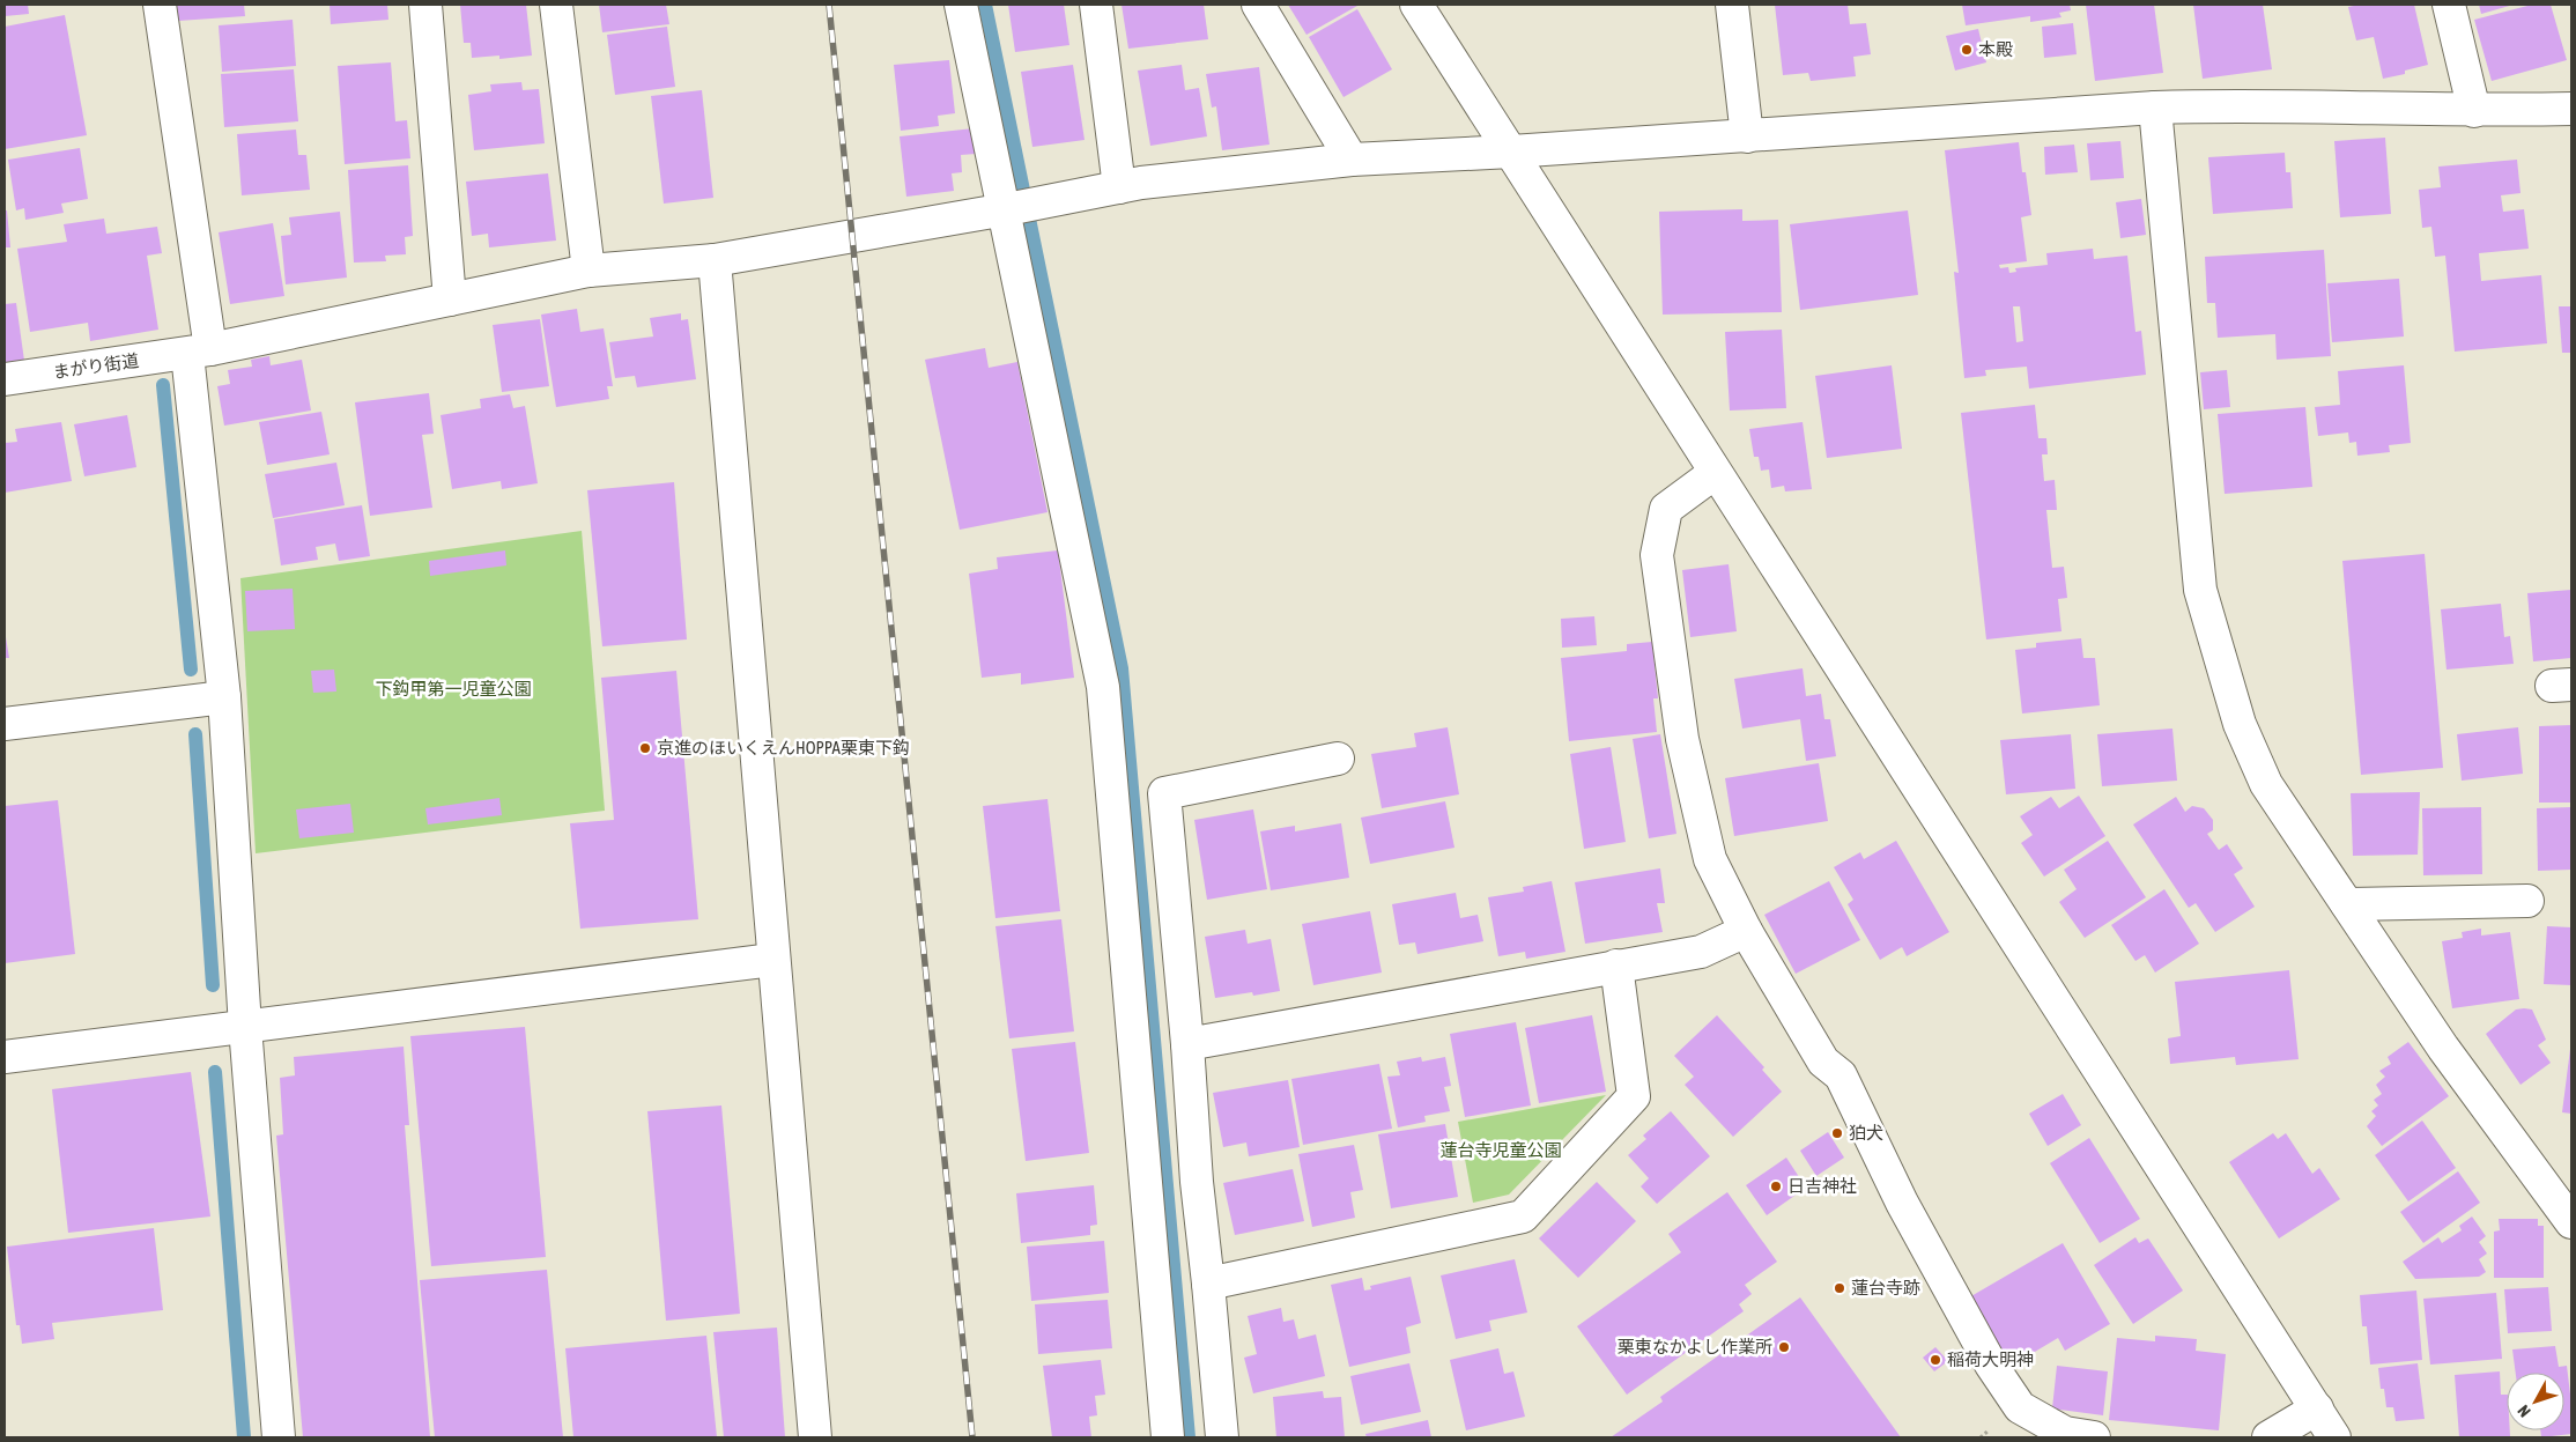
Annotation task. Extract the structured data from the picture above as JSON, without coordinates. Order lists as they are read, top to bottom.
{
  "streets": {
    "street": ["まがり街道"]
  },
  "parks": ["下鈎甲第一児童公園", "蓮台寺児童公園"],
  "places": [
    "本殿",
    "京進のほいくえんHOPPA栗東下鈎",
    "狛犬",
    "日吉神社",
    "蓮台寺跡",
    "栗東なかよし作業所",
    "稲荷大明神"
  ],
  "north": "bottom left"
}
